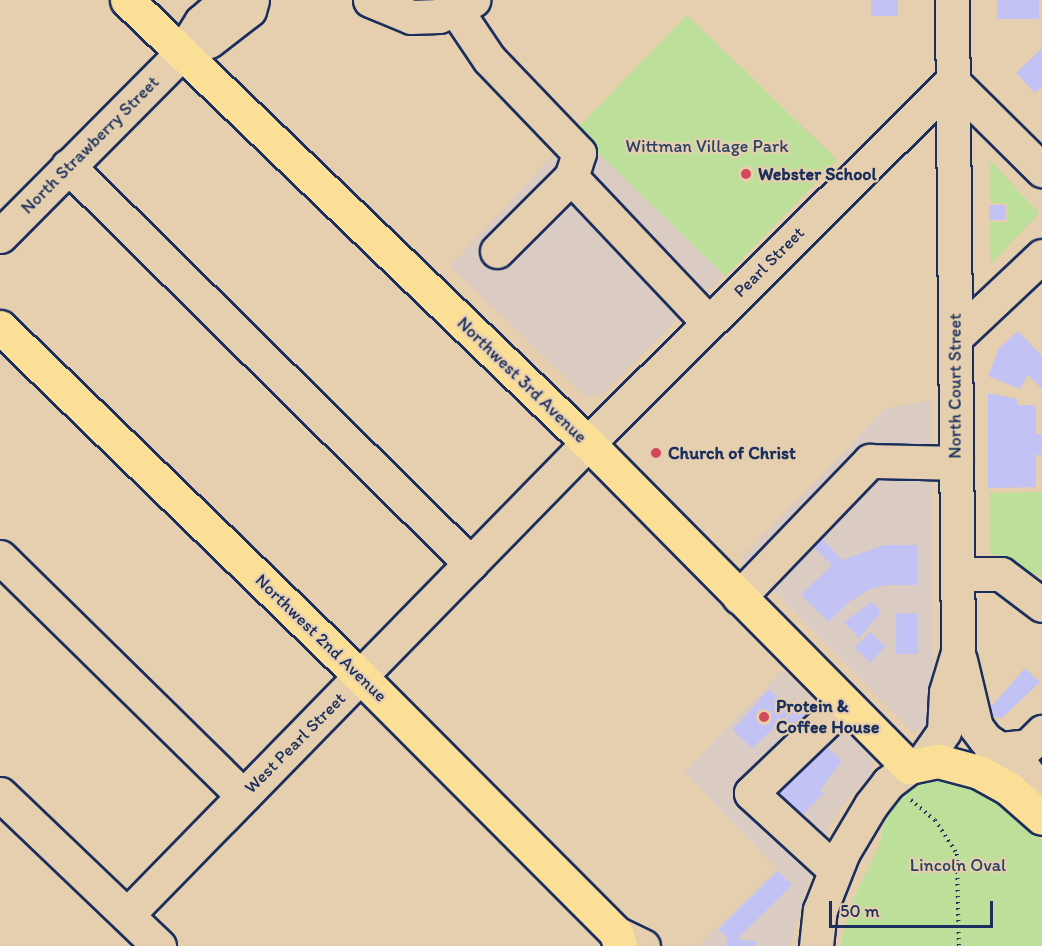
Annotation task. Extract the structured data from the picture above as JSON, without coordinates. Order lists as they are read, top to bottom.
{
  "streets": {
    "main road": ["Northwest 3rd Avenue", "Northwest 2nd Avenue"],
    "street": [
      "North Strawberry Street",
      "Pearl Street",
      "North Court Street",
      "West Pearl Street"
    ]
  },
  "crossings": [
    ["North Strawberry Street", "Northwest 3rd Avenue"],
    ["Pearl Street", "Northwest 3rd Avenue"],
    ["Pearl Street", "North Court Street"],
    ["Pearl Street", "West Pearl Street"],
    ["Northwest 3rd Avenue", "North Court Street"],
    ["Northwest 3rd Avenue", "West Pearl Street"],
    ["Northwest 2nd Avenue", "West Pearl Street"]
  ],
  "parks": ["Wittman Village Park", "Lincoln Oval"],
  "places": ["Webster School", "Church of Christ", "Protein & Coffee House"],
  "scale_bar": "50 m"
}
